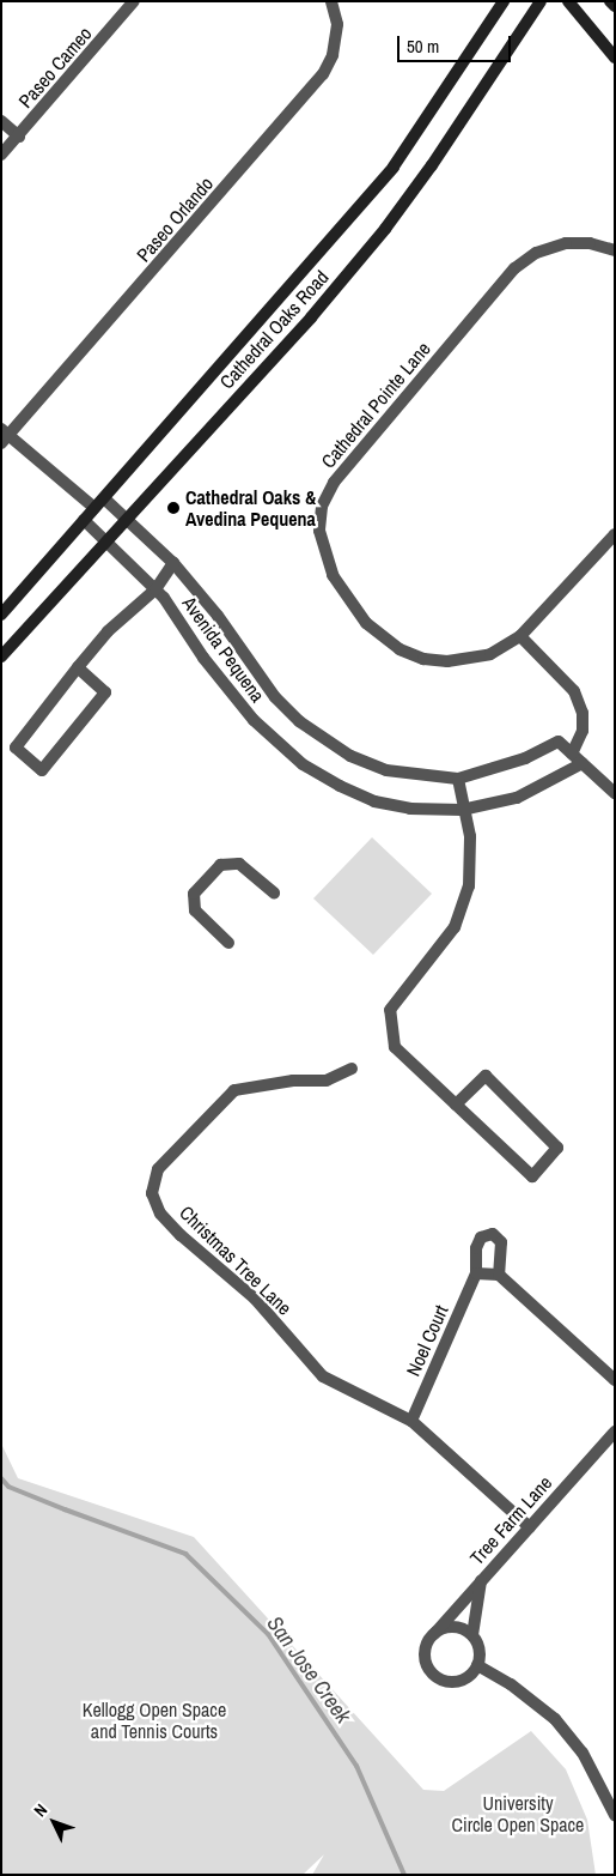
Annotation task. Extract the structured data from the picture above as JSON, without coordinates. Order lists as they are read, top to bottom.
{
  "streets": {
    "main road": ["Cathedral Oaks Road"],
    "street": [
      "Paseo Cameo",
      "Paseo Orlando",
      "Cathedral Pointe Lane",
      "Avenida Pequena",
      "Christmas Tree Lane",
      "Noel Court",
      "Tree Farm Lane"
    ]
  },
  "crossings": [
    ["Cathedral Oaks Road", "Avenida Pequena"],
    ["Christmas Tree Lane", "Noel Court"],
    ["Christmas Tree Lane", "Tree Farm Lane"]
  ],
  "water": ["San Jose Creek"],
  "parks": ["Kellogg Open Space and Tennis Courts", "University Circle Open Space"],
  "places": ["Cathedral Oaks & Avedina Pequena"],
  "scale_bar": "50 m",
  "north": "top left"
}
